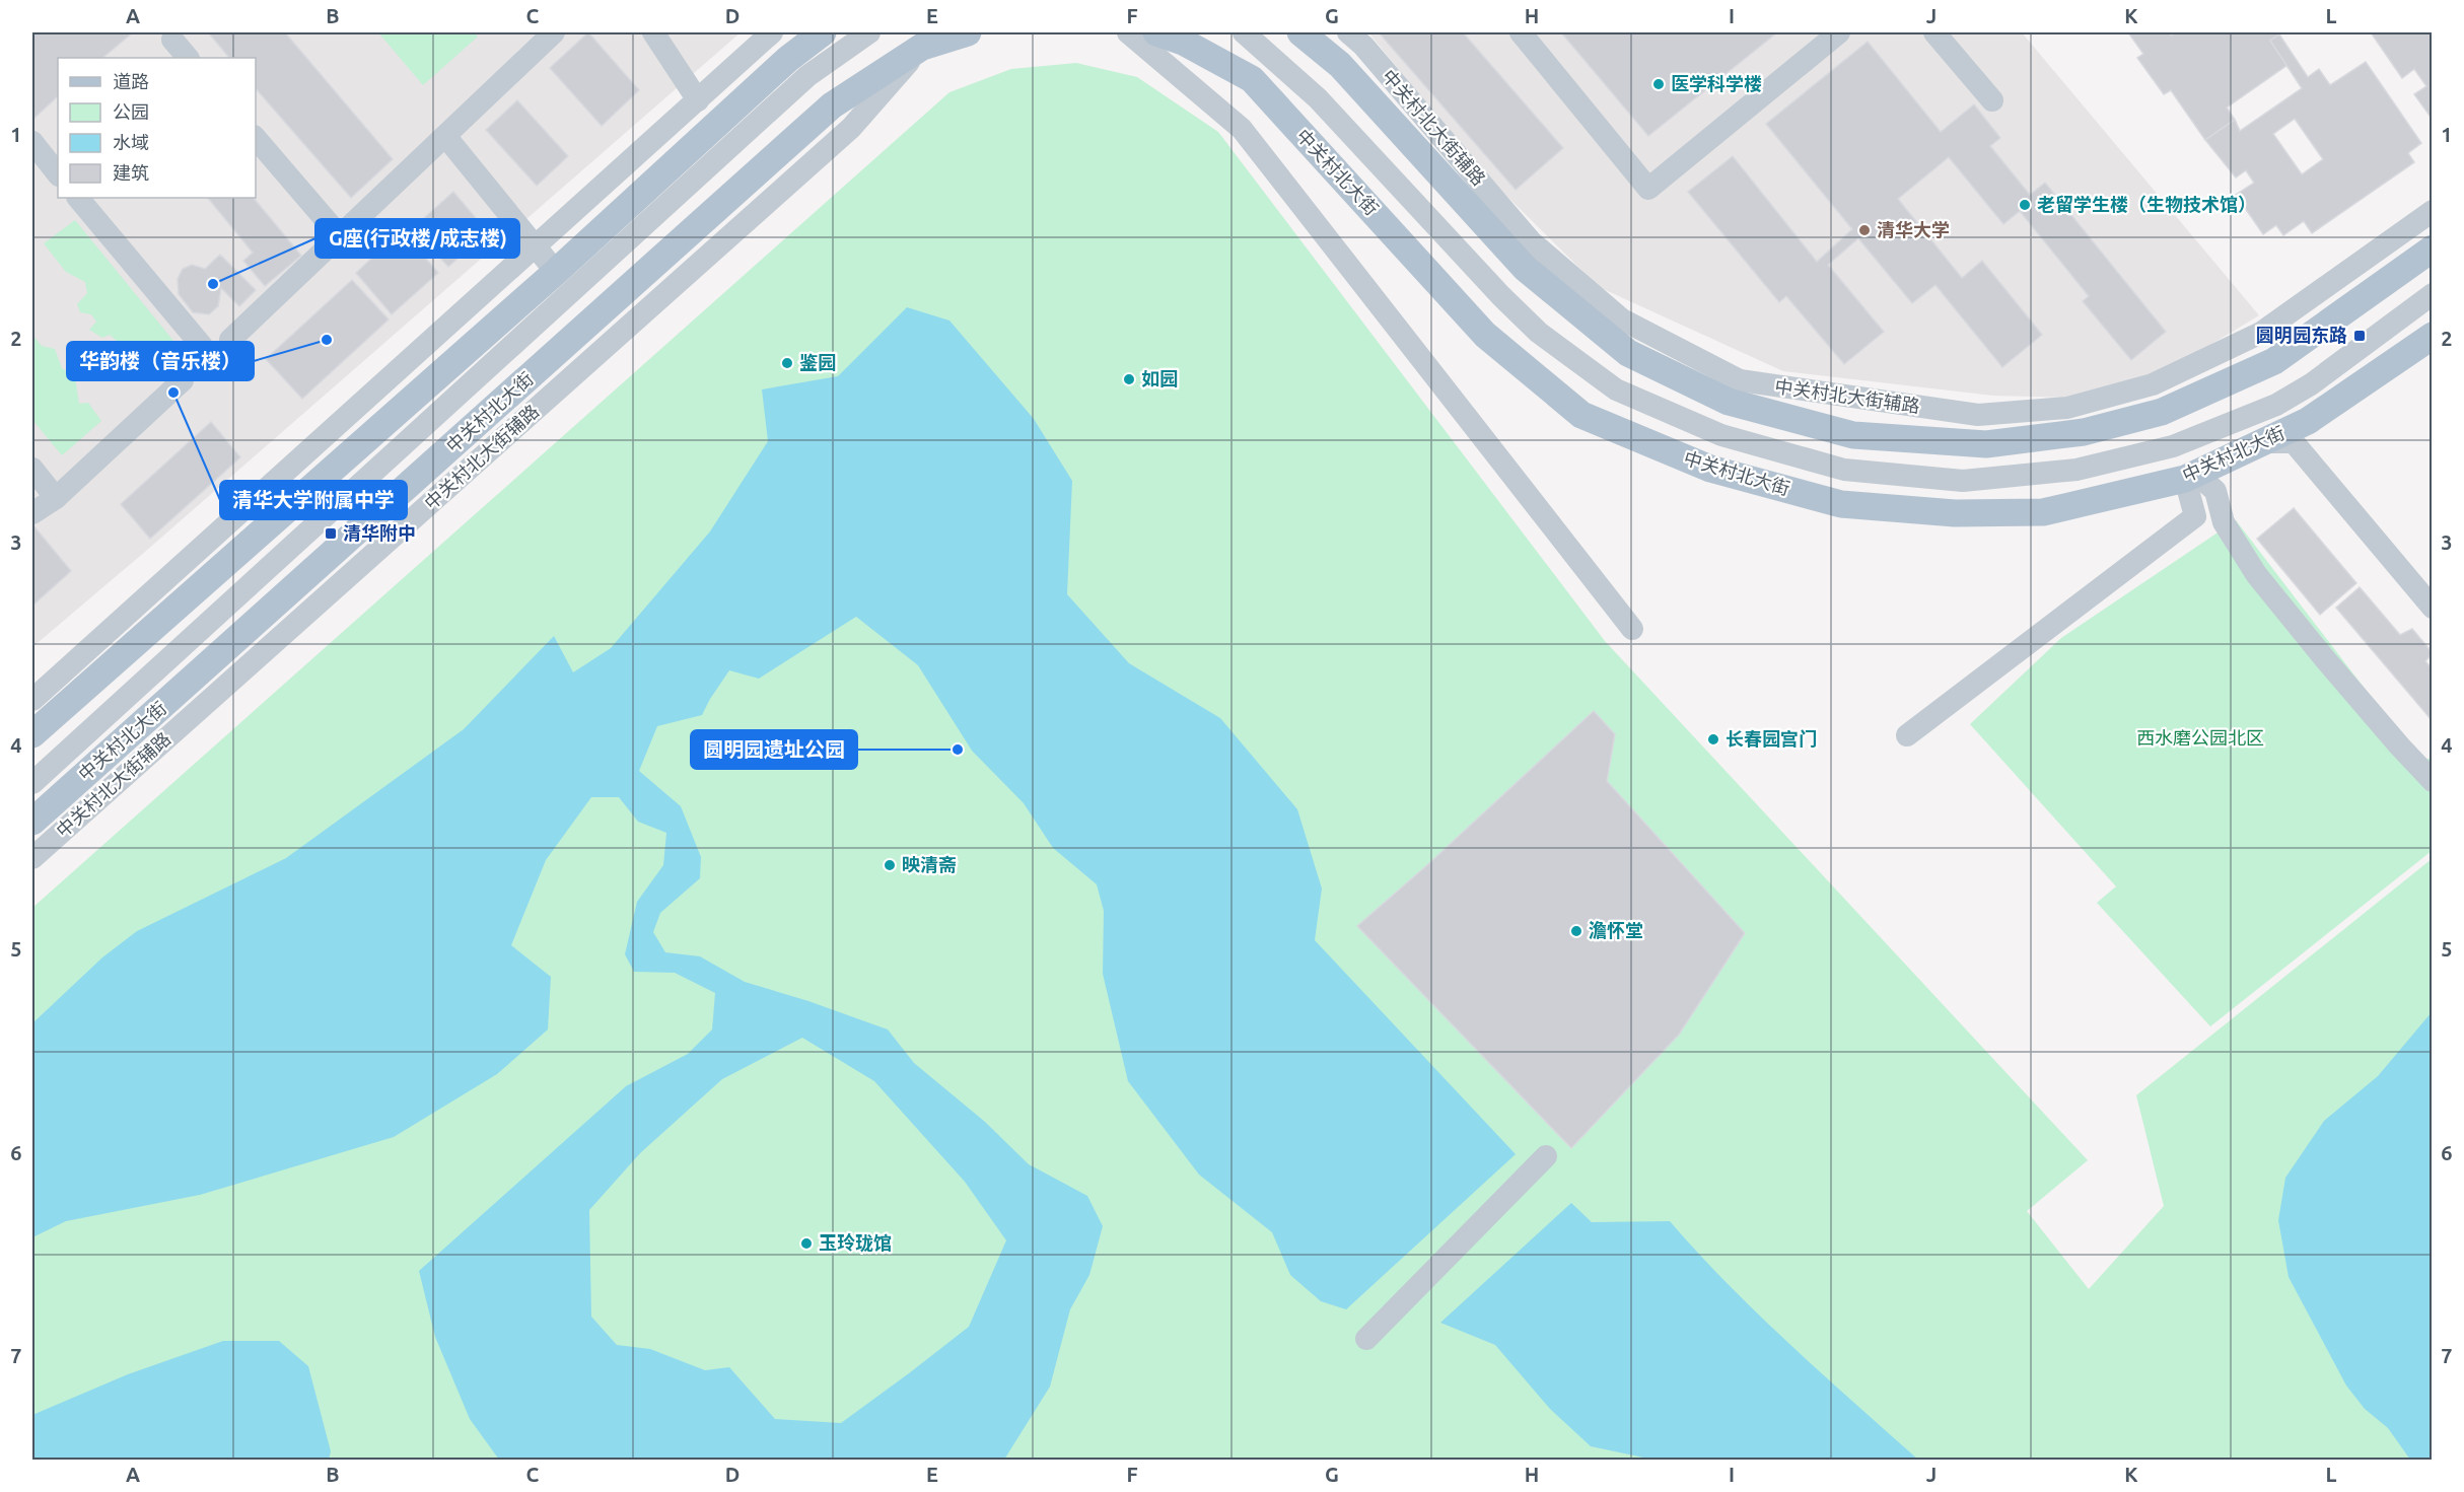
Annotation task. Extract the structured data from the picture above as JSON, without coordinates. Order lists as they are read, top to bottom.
{
  "streets": {
    "main road": ["中关村北大街"],
    "street": ["中关村北大街辅路"]
  },
  "crossings": [
    ["中关村北大街辅路", "中关村北大街"]
  ],
  "parks": ["西水磨公园北区"],
  "places": {
    "other": [
      "医学科学楼",
      "老留学生楼（生物技术馆）",
      "清华大学",
      "G座(行政楼/成志楼)",
      "华韵楼（音乐楼）",
      "鉴园",
      "如园",
      "清华大学附属中学",
      "长春园宫门",
      "圆明园遗址公园",
      "映清斋",
      "澹怀堂",
      "玉玲珑馆"
    ],
    "transit": ["圆明园东路", "清华附中"]
  },
  "legend": [
    "道路",
    "公园",
    "水域",
    "建筑"
  ],
  "grid": {
    "columns": [
      "A",
      "B",
      "C",
      "D",
      "E",
      "F",
      "G",
      "H",
      "I",
      "J",
      "K",
      "L"
    ],
    "rows": [
      "1",
      "2",
      "3",
      "4",
      "5",
      "6",
      "7"
    ]
  }
}
